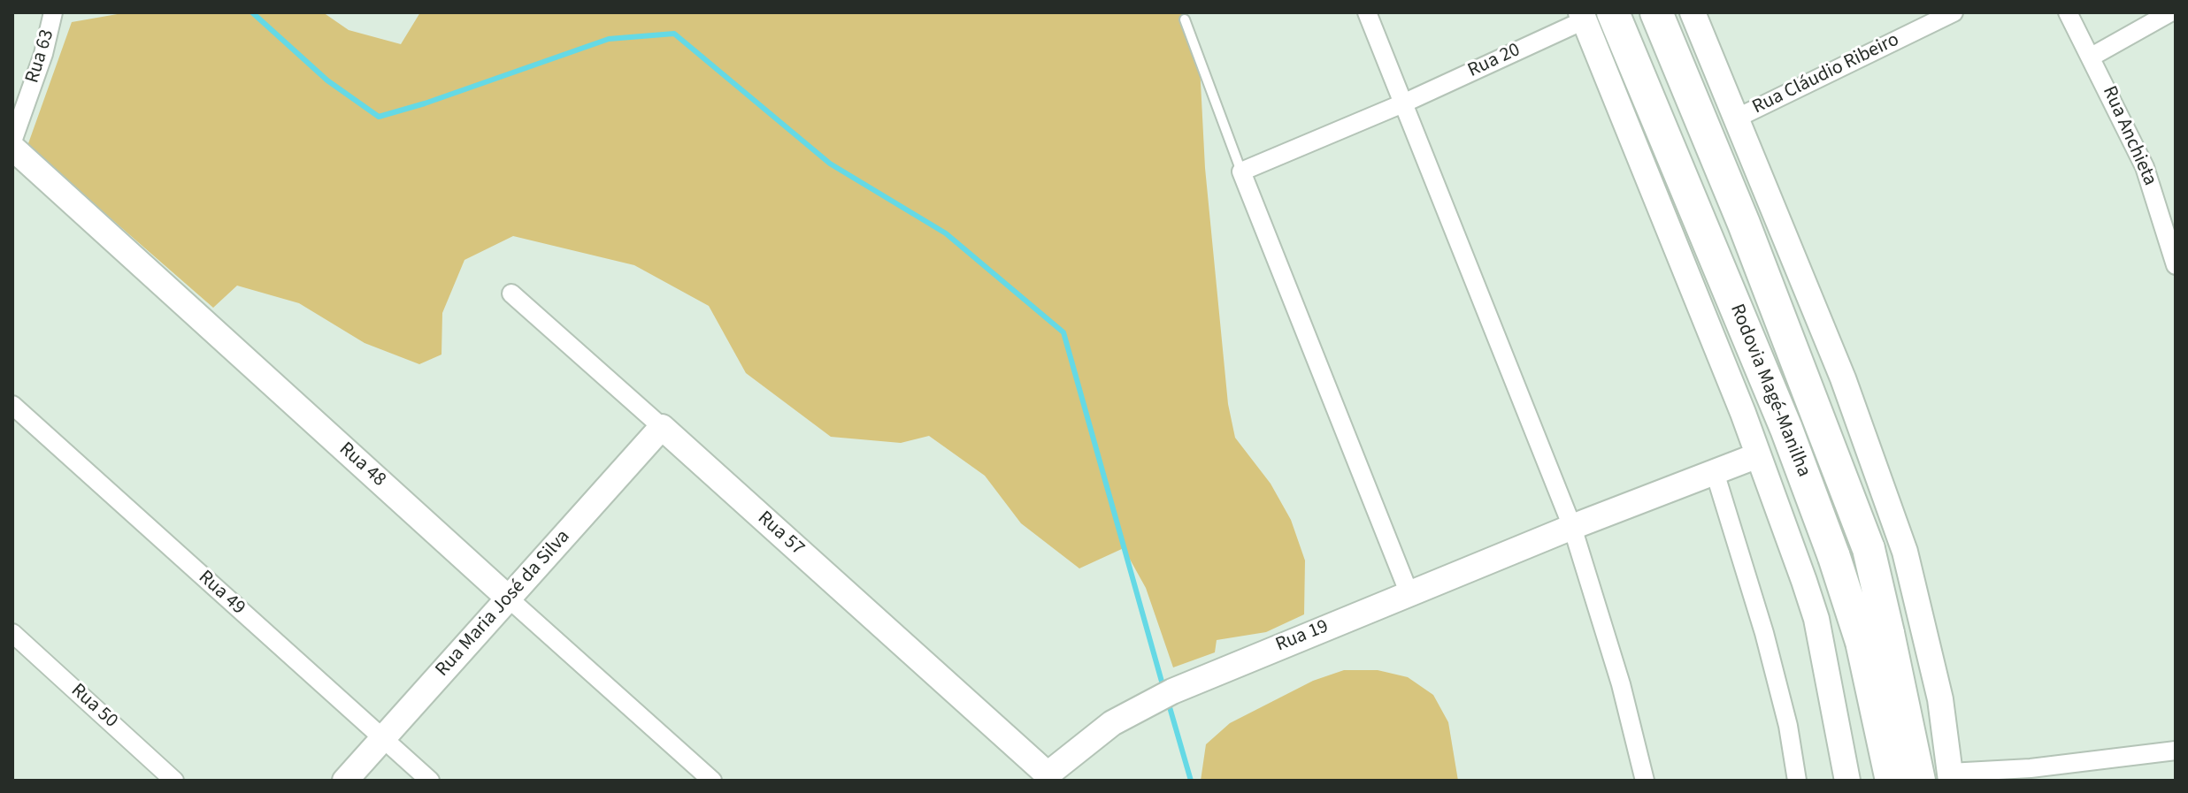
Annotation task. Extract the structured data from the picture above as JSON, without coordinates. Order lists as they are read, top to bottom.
{
  "streets": {
    "highway": ["Rodovia Magé-Manilha"],
    "street": [
      "Rua 63",
      "Rua 20",
      "Rua Cláudio Ribeiro",
      "Rua Anchieta",
      "Rua 48",
      "Rua 57",
      "Rua 49",
      "Rua Maria José da Silva",
      "Rua 19",
      "Rua 50"
    ]
  },
  "crossings": [
    ["Rua 20", "Rodovia Magé-Manilha"],
    ["Rua 48", "Rua Maria José da Silva"],
    ["Rua 57", "Rua Maria José da Silva"],
    ["Rua 57", "Rua 19"],
    ["Rua 49", "Rua Maria José da Silva"]
  ]
}
